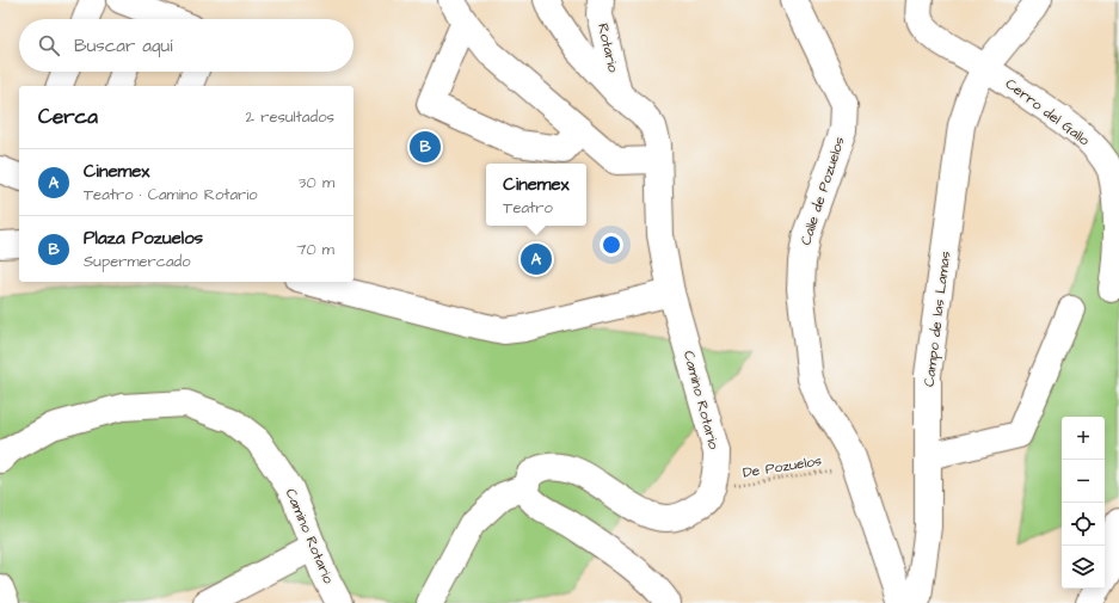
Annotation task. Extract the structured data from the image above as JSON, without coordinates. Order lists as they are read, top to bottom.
{
  "streets": {
    "street": [
      "Rotario",
      "Cerro del Gallo",
      "Calle de Pozuelos",
      "Campo de las Lamas",
      "Camino Rotario"
    ],
    "path": ["De Pozuelos"]
  },
  "crossings": [
    ["Rotario", "Camino Rotario"],
    ["Cerro del Gallo", "Campo de las Lamas"],
    ["Calle de Pozuelos", "De Pozuelos"],
    ["Camino Rotario", "De Pozuelos"]
  ],
  "page": {
    "search": "Buscar aquí",
    "heading": ["Cerca", "2 resultados"],
    "pins": ["B", "A"],
    "list": [
      {
        "mark": "A",
        "name": "Cinemex",
        "note": "Teatro · Camino Rotario",
        "value": "30 m"
      },
      {
        "mark": "B",
        "name": "Plaza Pozuelos",
        "note": "Supermercado",
        "value": "70 m"
      }
    ],
    "popup": ["Cinemex", "Teatro"],
    "map_buttons": ["+", "−"]
  }
}
